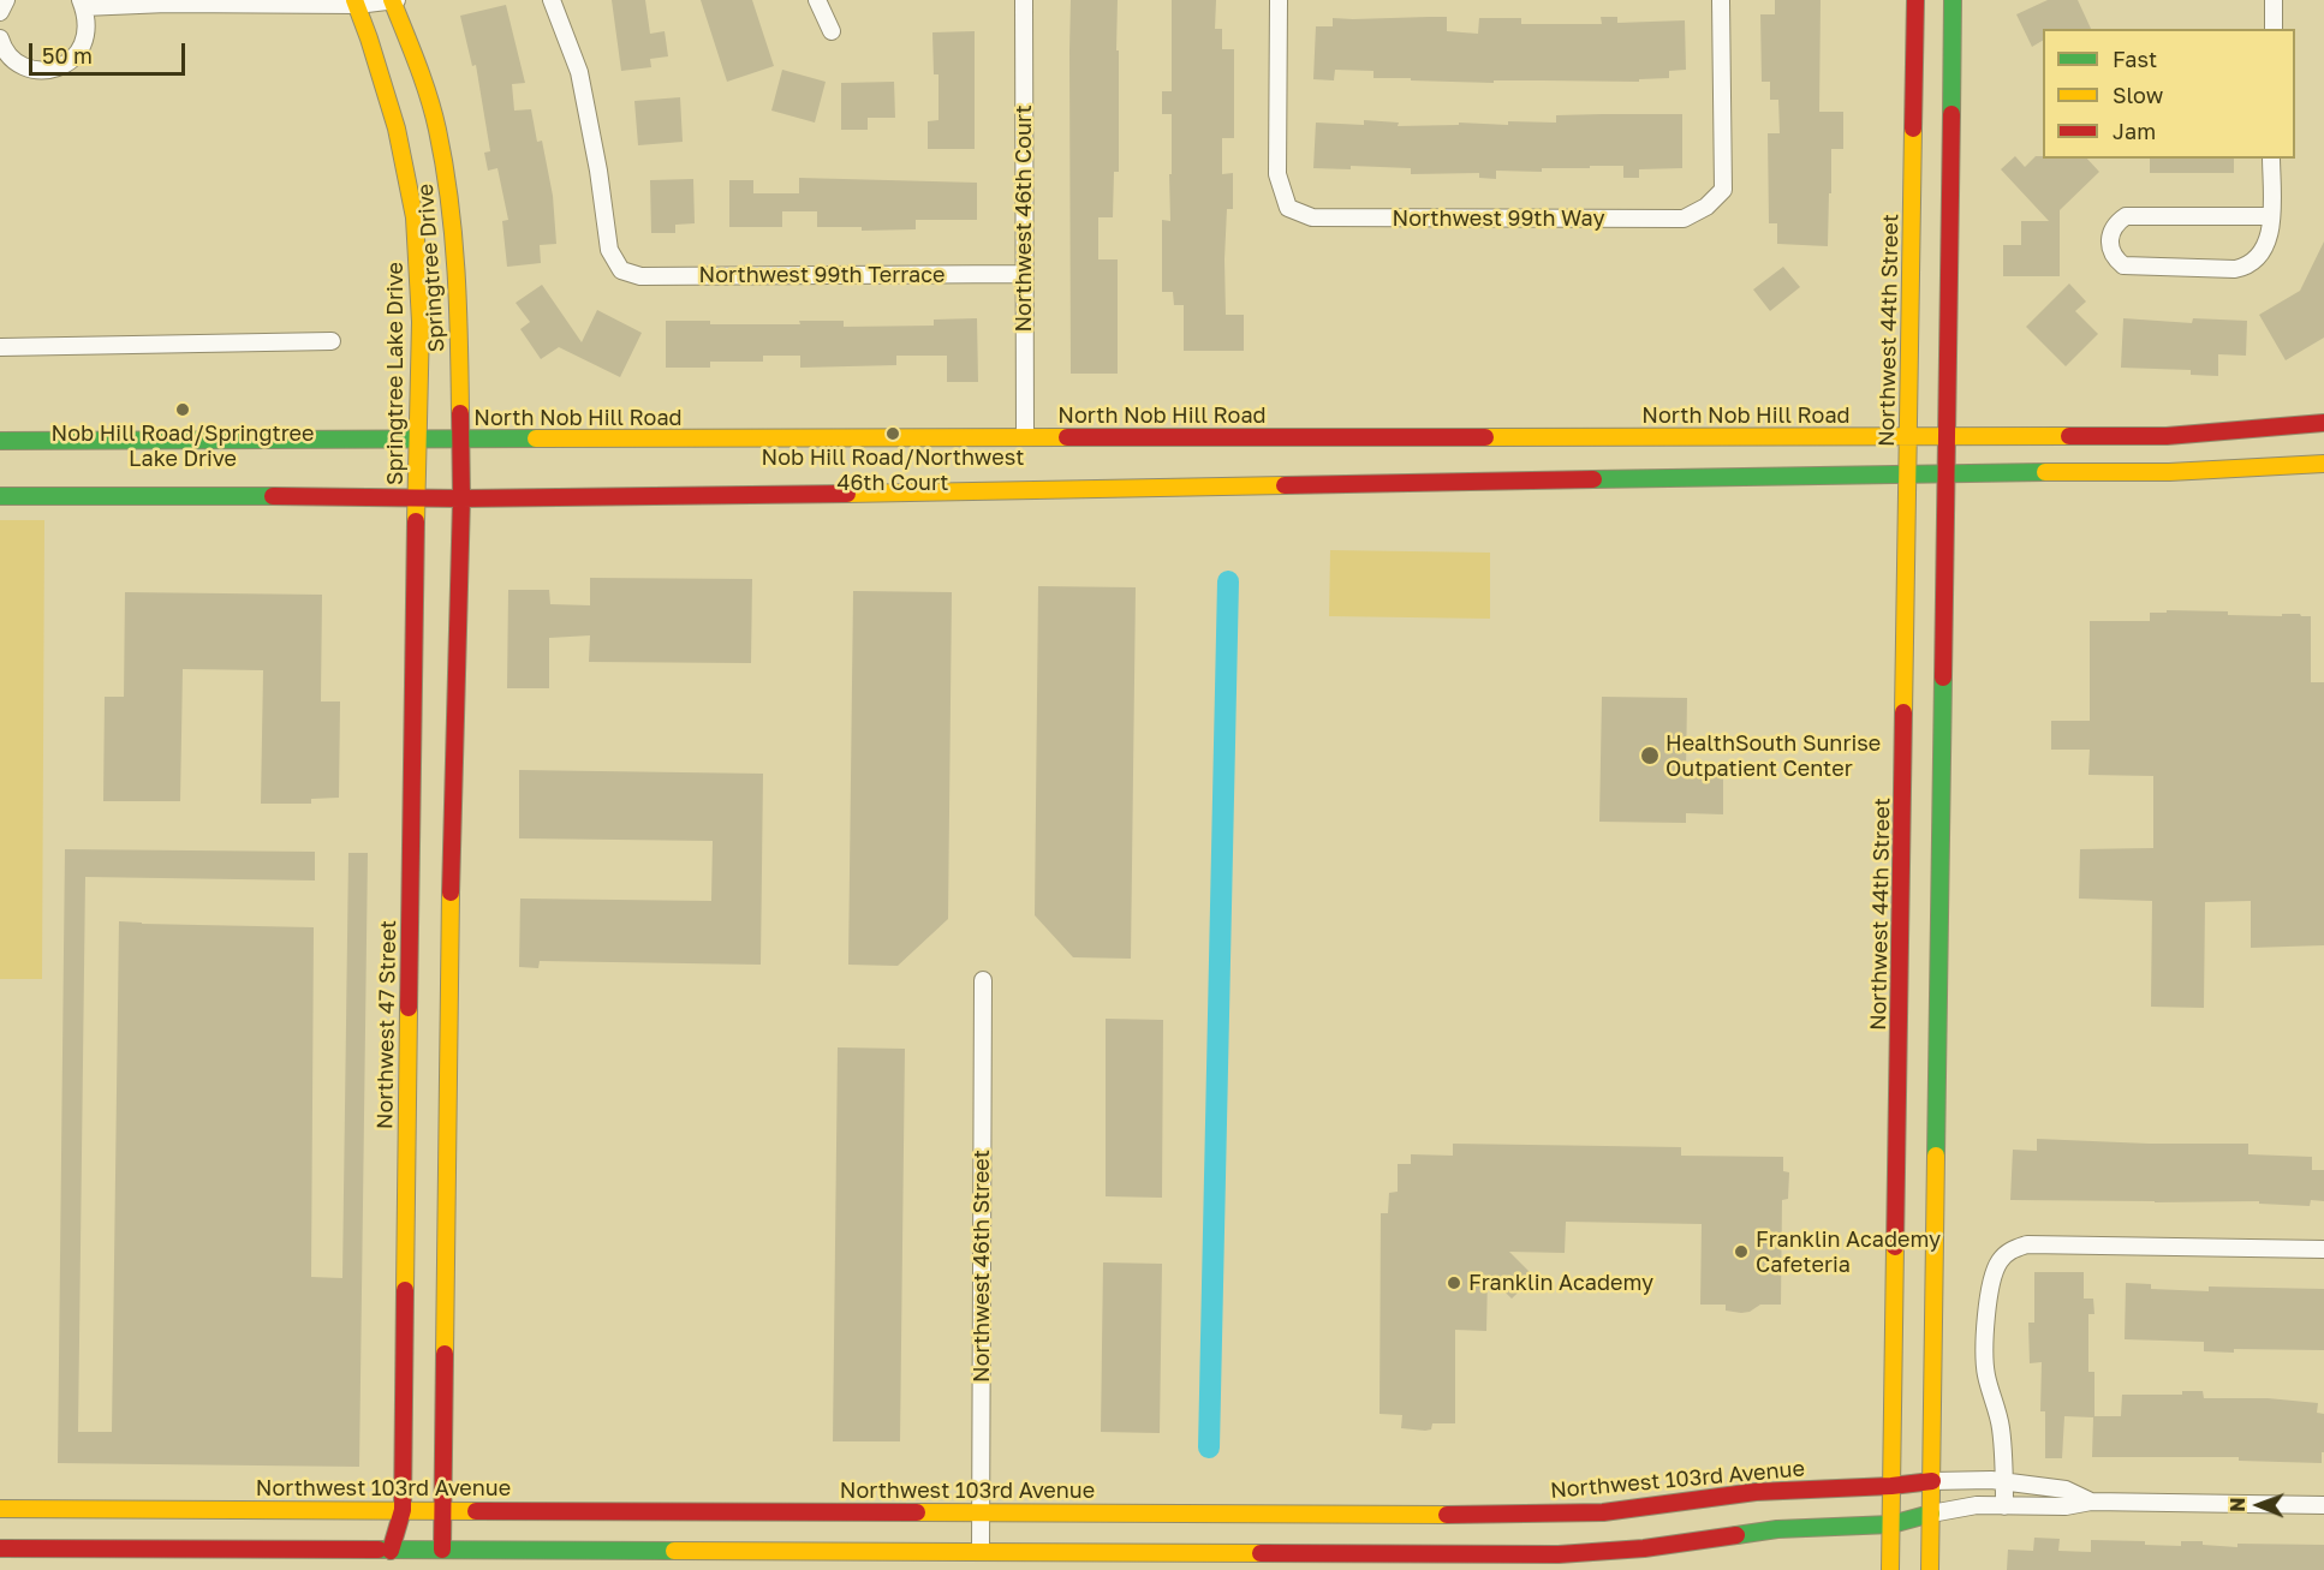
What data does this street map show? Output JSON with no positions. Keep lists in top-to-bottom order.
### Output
{
  "streets": {
    "street": [
      "Northwest 46th Court",
      "Northwest 99th Way",
      "Springtree Drive",
      "Northwest 99th Terrace",
      "Northwest 44th Street",
      "Springtree Lake Drive",
      "North Nob Hill Road",
      "Northwest 47 Street",
      "Northwest 46th Street",
      "Northwest 103rd Avenue"
    ]
  },
  "crossings": [
    ["Northwest 46th Court", "Northwest 99th Terrace"],
    ["Northwest 46th Court", "North Nob Hill Road"],
    ["Springtree Drive", "North Nob Hill Road"],
    ["Springtree Drive", "Northwest 47 Street"],
    ["Northwest 44th Street", "North Nob Hill Road"],
    ["Northwest 44th Street", "Northwest 103rd Avenue"],
    ["Springtree Lake Drive", "North Nob Hill Road"],
    ["Springtree Lake Drive", "Northwest 47 Street"],
    ["Northwest 47 Street", "Northwest 103rd Avenue"],
    ["Northwest 46th Street", "Northwest 103rd Avenue"]
  ],
  "places": [
    "Nob Hill Road/Springtree Lake Drive",
    "Nob Hill Road/Northwest 46th Court",
    "HealthSouth Sunrise Outpatient Center",
    "Franklin Academy Cafeteria",
    "Franklin Academy"
  ],
  "legend": ["Fast", "Slow", "Jam"],
  "scale_bar": "50 m",
  "north": "left"
}
